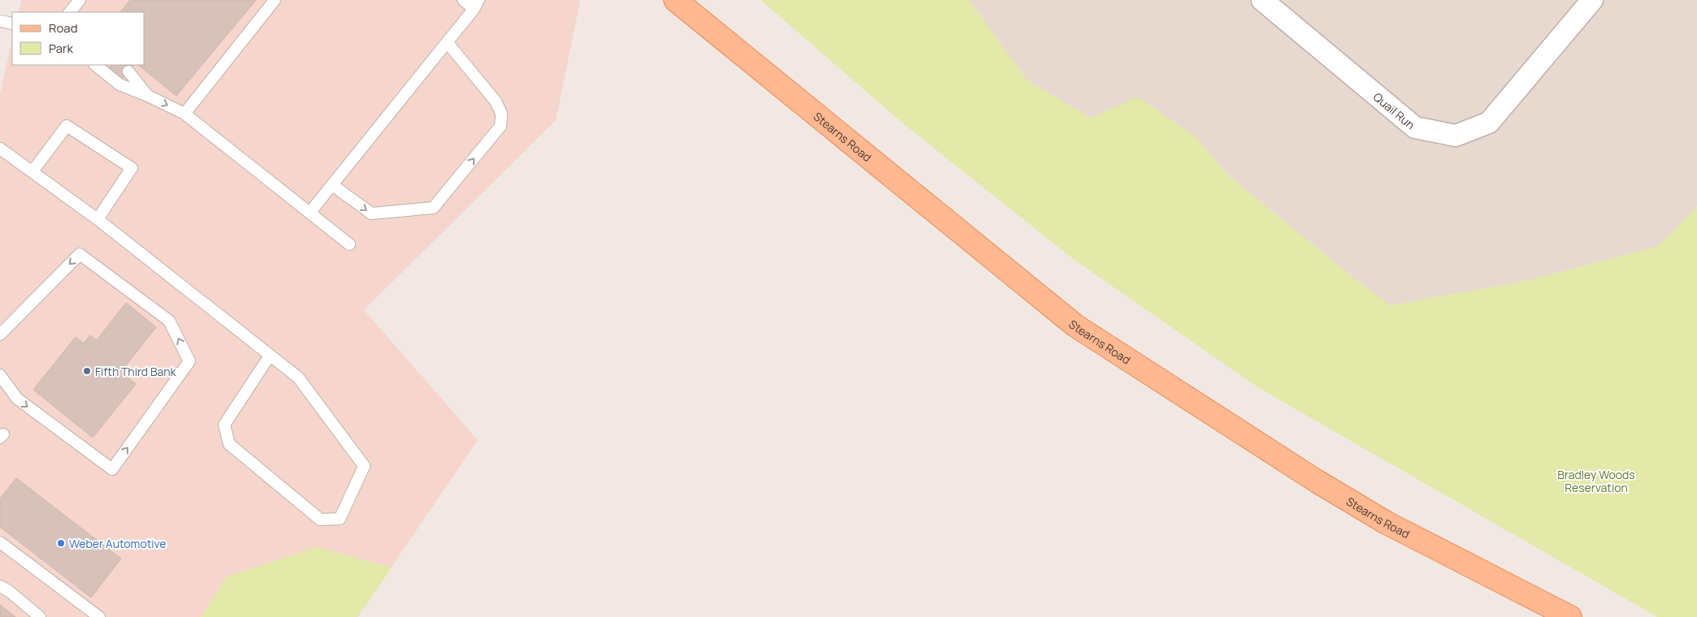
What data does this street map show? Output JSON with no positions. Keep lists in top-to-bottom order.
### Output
{
  "streets": {
    "main road": ["Stearns Road"],
    "street": ["Quail Run"]
  },
  "parks": ["Bradley Woods Reservation"],
  "places": ["Fifth Third Bank", "Weber Automotive"],
  "legend": ["Road", "Park"]
}
